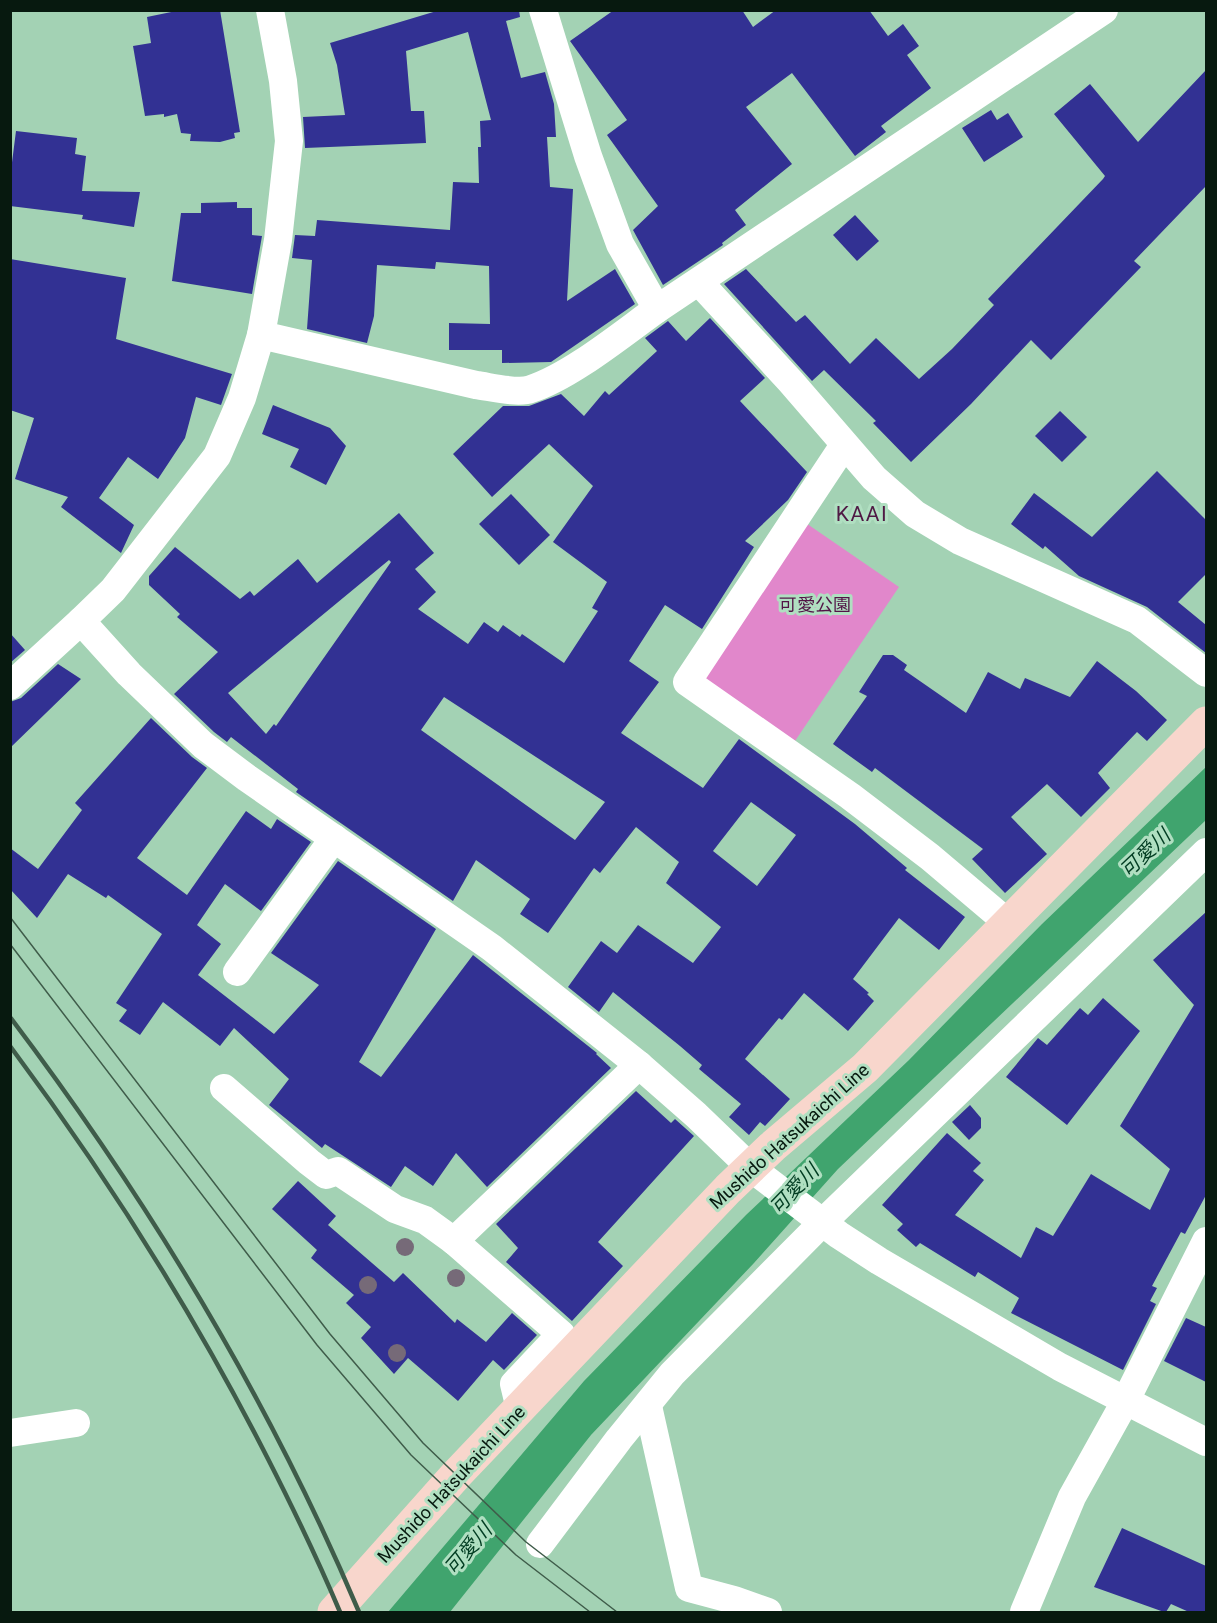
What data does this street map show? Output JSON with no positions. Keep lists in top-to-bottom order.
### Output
{
  "streets": {
    "main road": ["Mushido Hatsukaichi Line"]
  },
  "districts": ["KAAI"],
  "water": ["可愛川"],
  "parks": ["可愛公園"]
}
